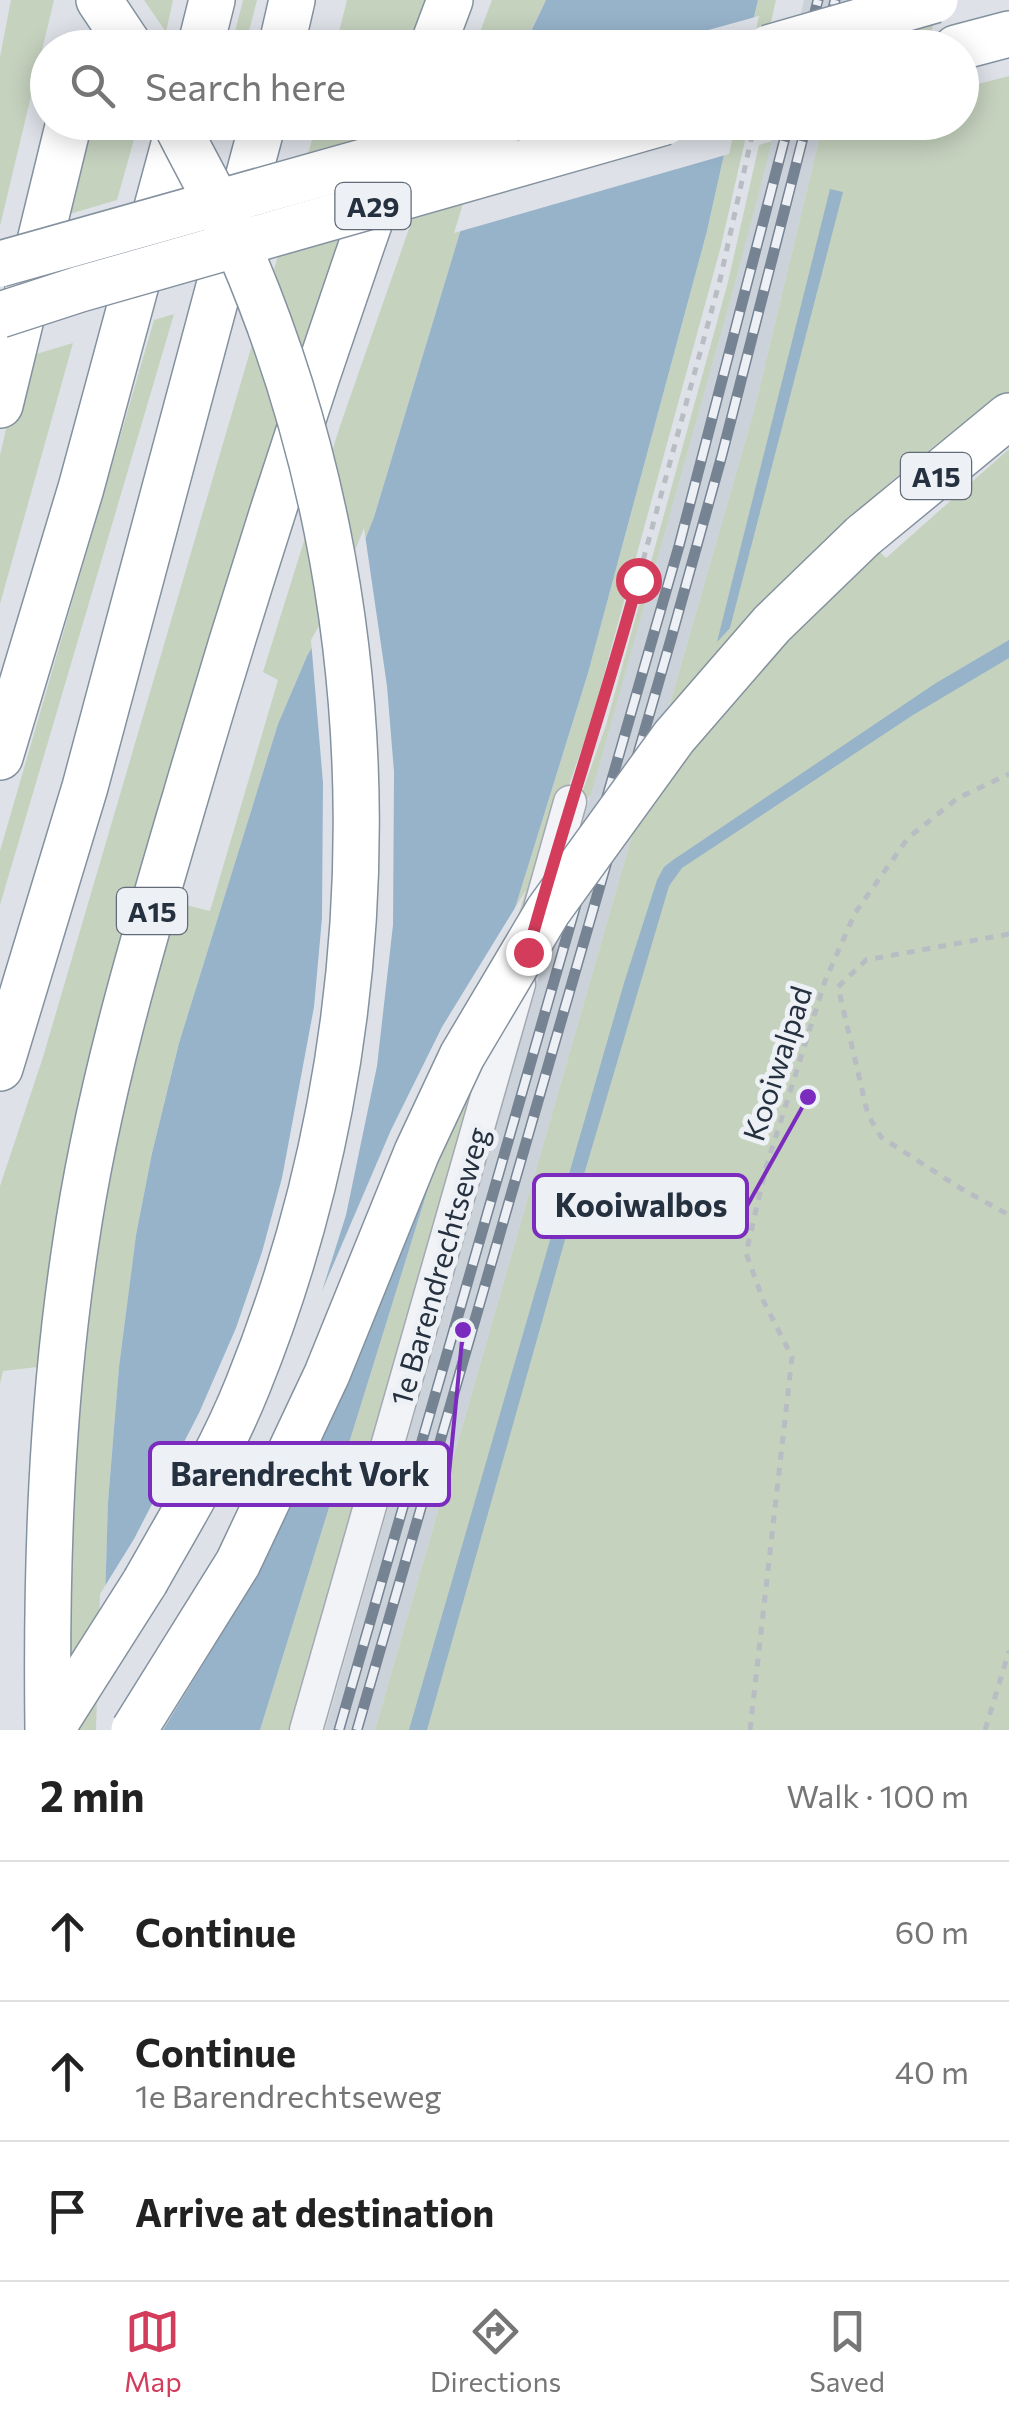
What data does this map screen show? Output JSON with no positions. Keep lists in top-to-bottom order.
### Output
{
  "streets": {
    "highway": ["A29", "A15"],
    "lane": ["1e Barendrechtseweg"],
    "path": ["Kooiwalpad"]
  },
  "places": ["Kooiwalbos", "Barendrecht Vork"],
  "page": {
    "search": "Search here",
    "heading": ["2 min", "Walk · 100 m"],
    "list": [
      ["Continue", "60 m"],
      ["Continue", "1e Barendrechtseweg", "40 m"],
      "Arrive at destination"
    ],
    "nav": ["Map", "Directions", "Saved"]
  }
}
